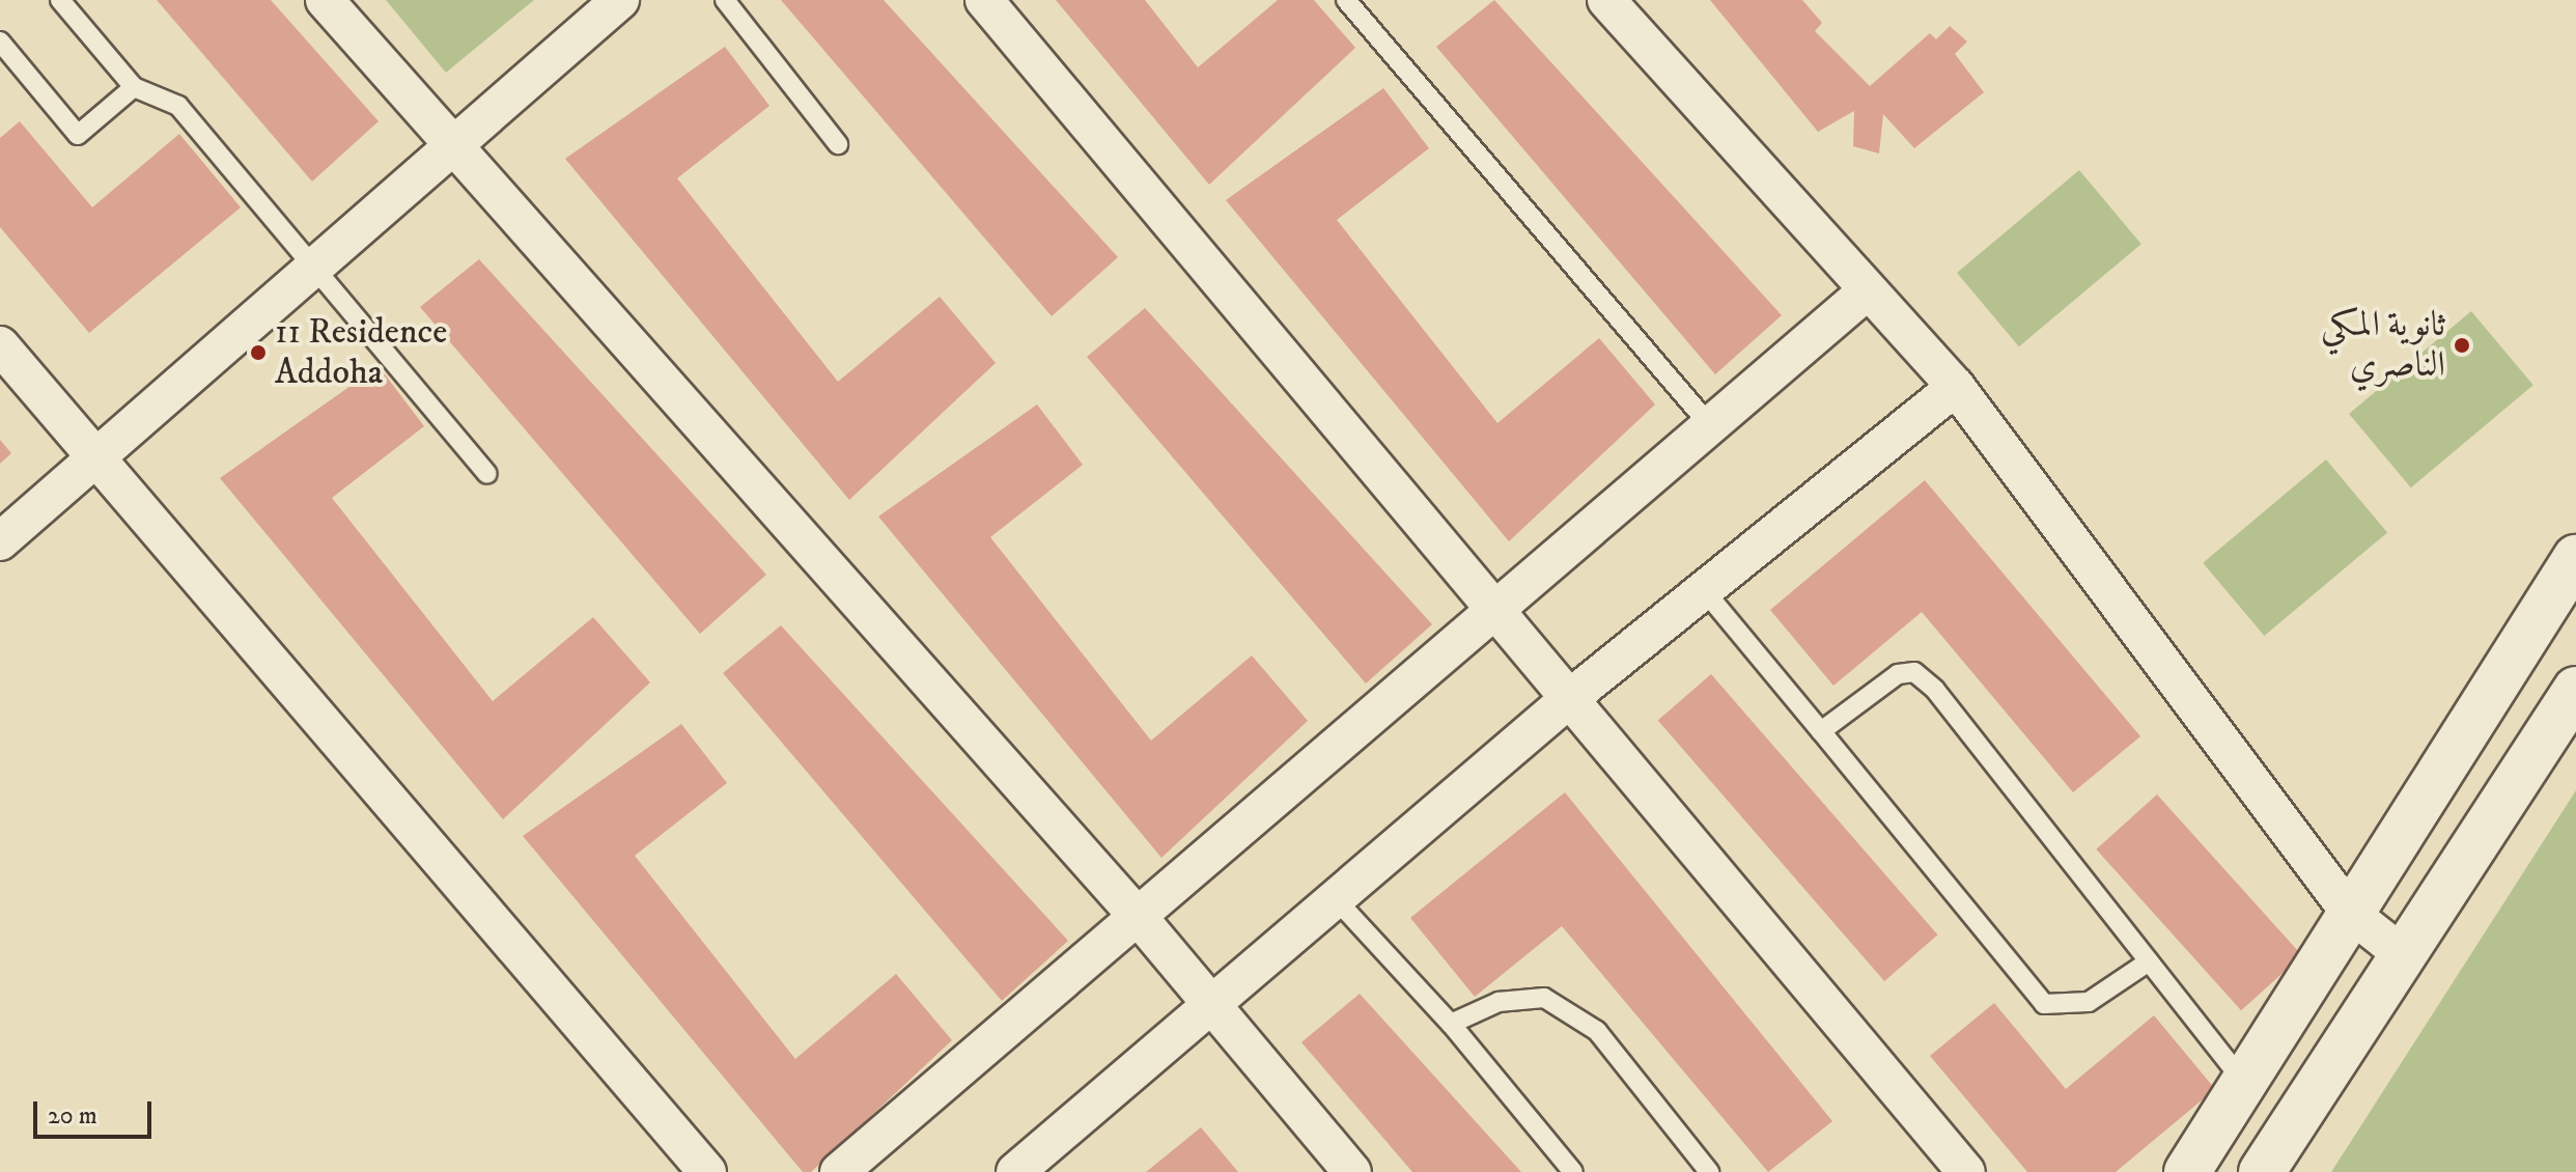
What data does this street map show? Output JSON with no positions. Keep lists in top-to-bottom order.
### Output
{
  "places": ["ثانوية المكي الناصري", "11 Residence Addoha"],
  "scale_bar": "20 m"
}
